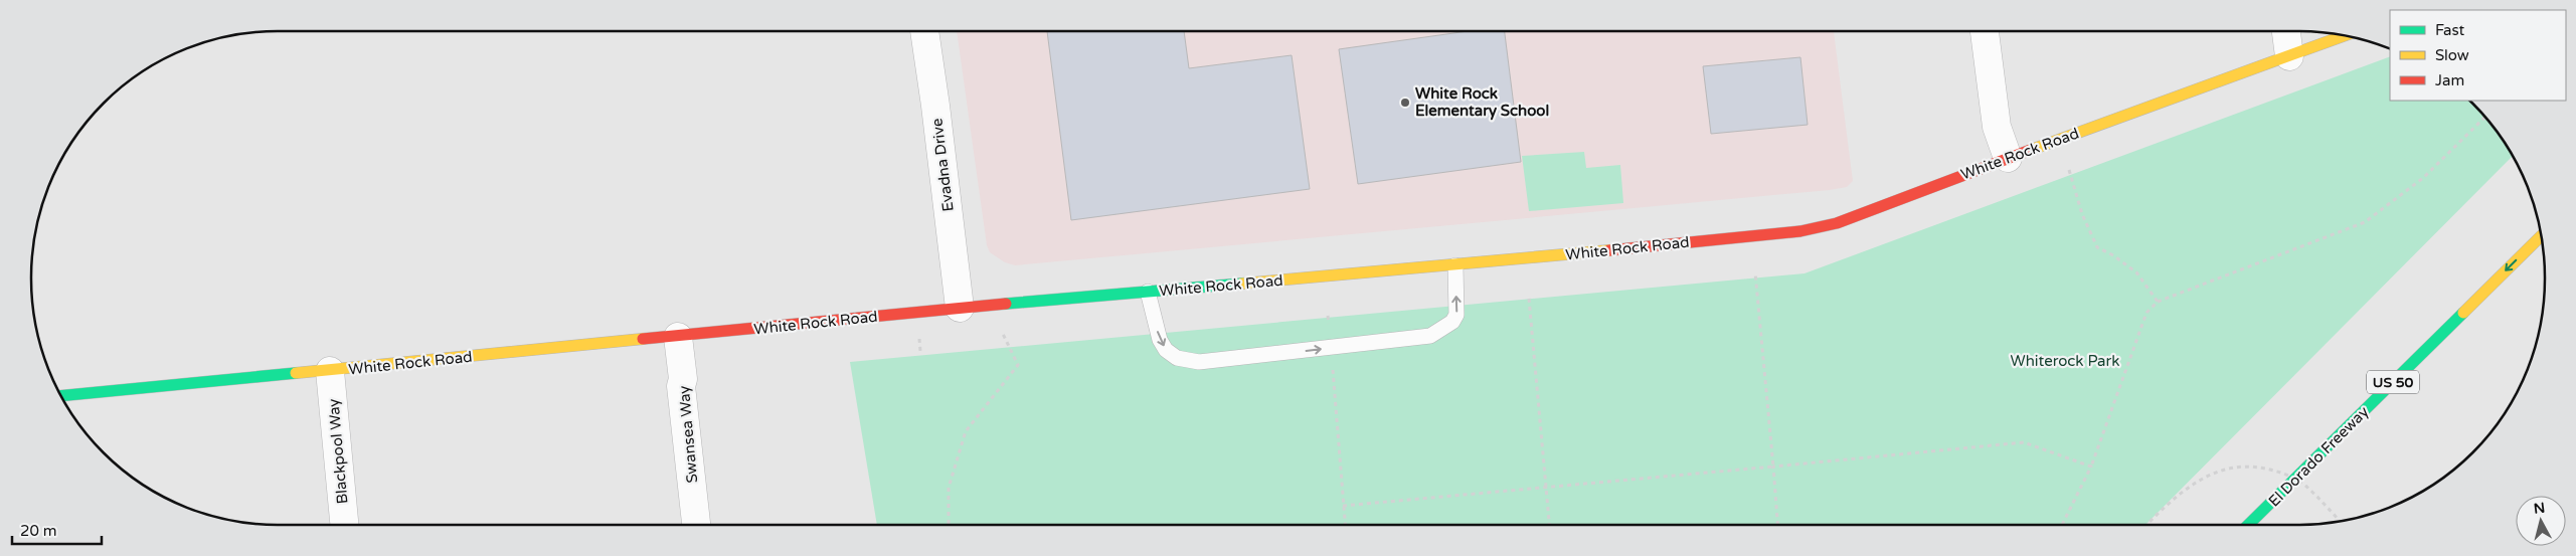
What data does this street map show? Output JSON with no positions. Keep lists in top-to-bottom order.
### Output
{
  "streets": {
    "main road": ["White Rock Road", "US 50", "El Dorado Freeway"],
    "street": ["Evadna Drive", "Swansea Way", "Blackpool Way"]
  },
  "crossings": [
    ["White Rock Road", "Evadna Drive"],
    ["White Rock Road", "Swansea Way"],
    ["White Rock Road", "Blackpool Way"]
  ],
  "one_way": ["El Dorado Freeway"],
  "parks": ["Whiterock Park"],
  "places": ["White Rock Elementary School"],
  "legend": ["Fast", "Slow", "Jam"],
  "scale_bar": "20 m",
  "north": "top"
}
